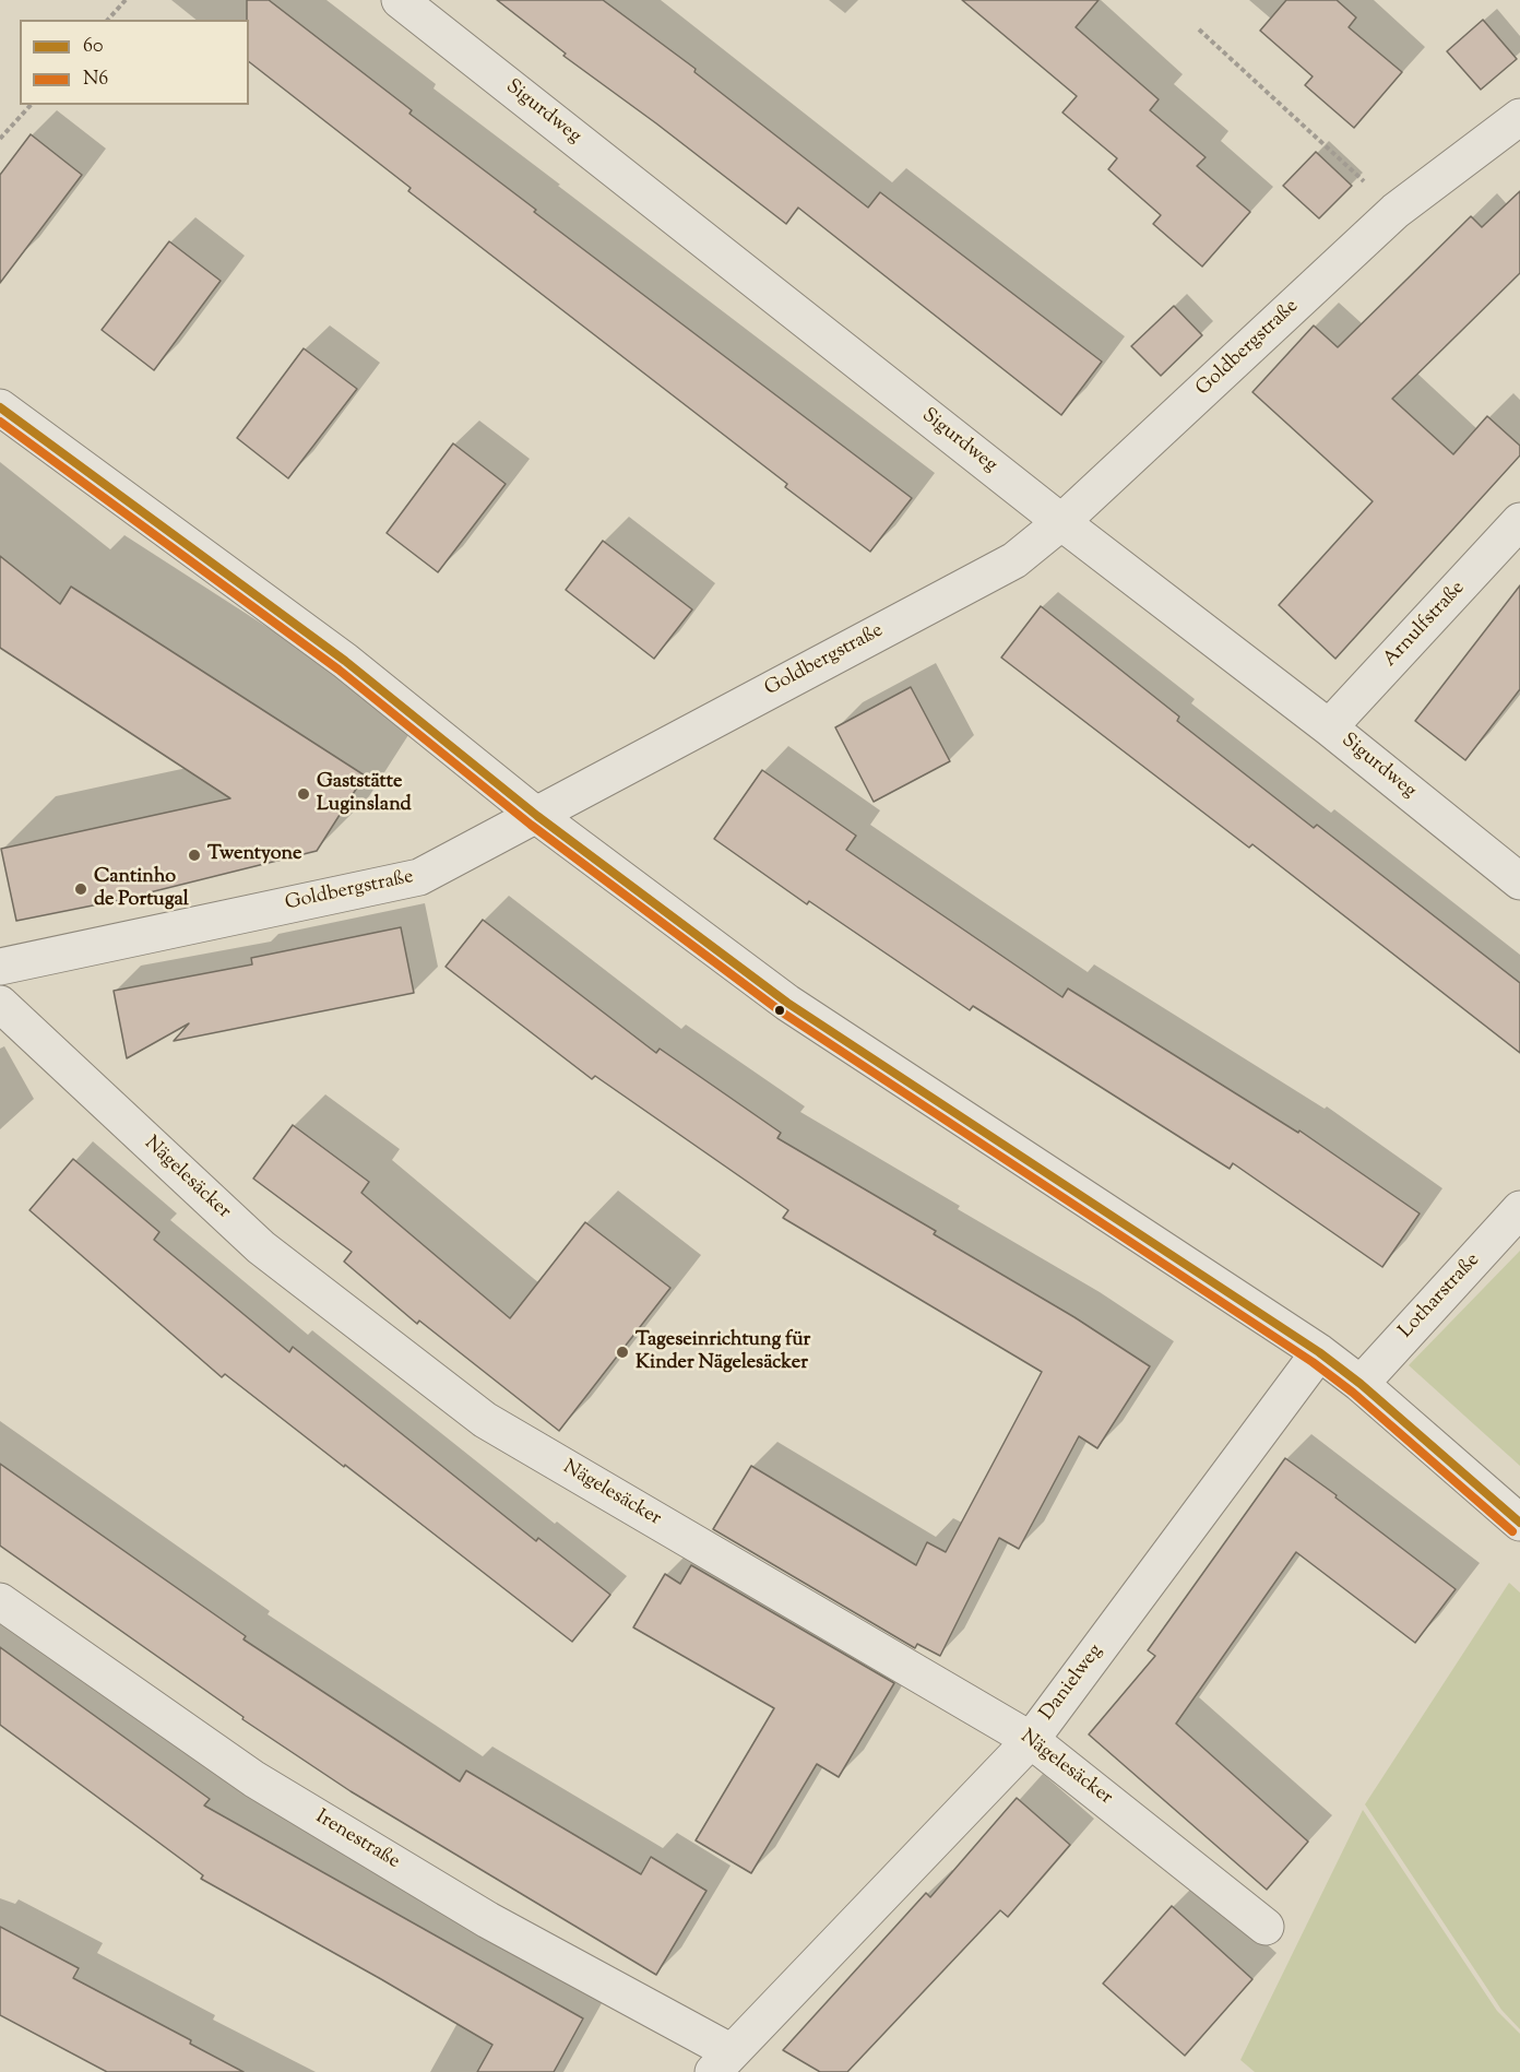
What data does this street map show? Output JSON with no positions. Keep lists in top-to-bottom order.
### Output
{
  "streets": {
    "street": [
      "Sigurdweg",
      "Goldbergstraße",
      "Arnulfstraße",
      "Nägelesäcker",
      "Lotharstraße",
      "Danielweg",
      "Irenestraße"
    ]
  },
  "crossings": [
    ["Sigurdweg", "Goldbergstraße"],
    ["Sigurdweg", "Arnulfstraße"],
    ["Nägelesäcker", "Danielweg"],
    ["Danielweg", "Irenestraße"]
  ],
  "places": [
    "Gaststätte Luginsland",
    "Twentyone",
    "Cantinho de Portugal",
    "Tageseinrichtung für Kinder Nägelesäcker"
  ],
  "lines": ["transit line 60", "transit line N6"],
  "legend": ["60", "N6"]
}
